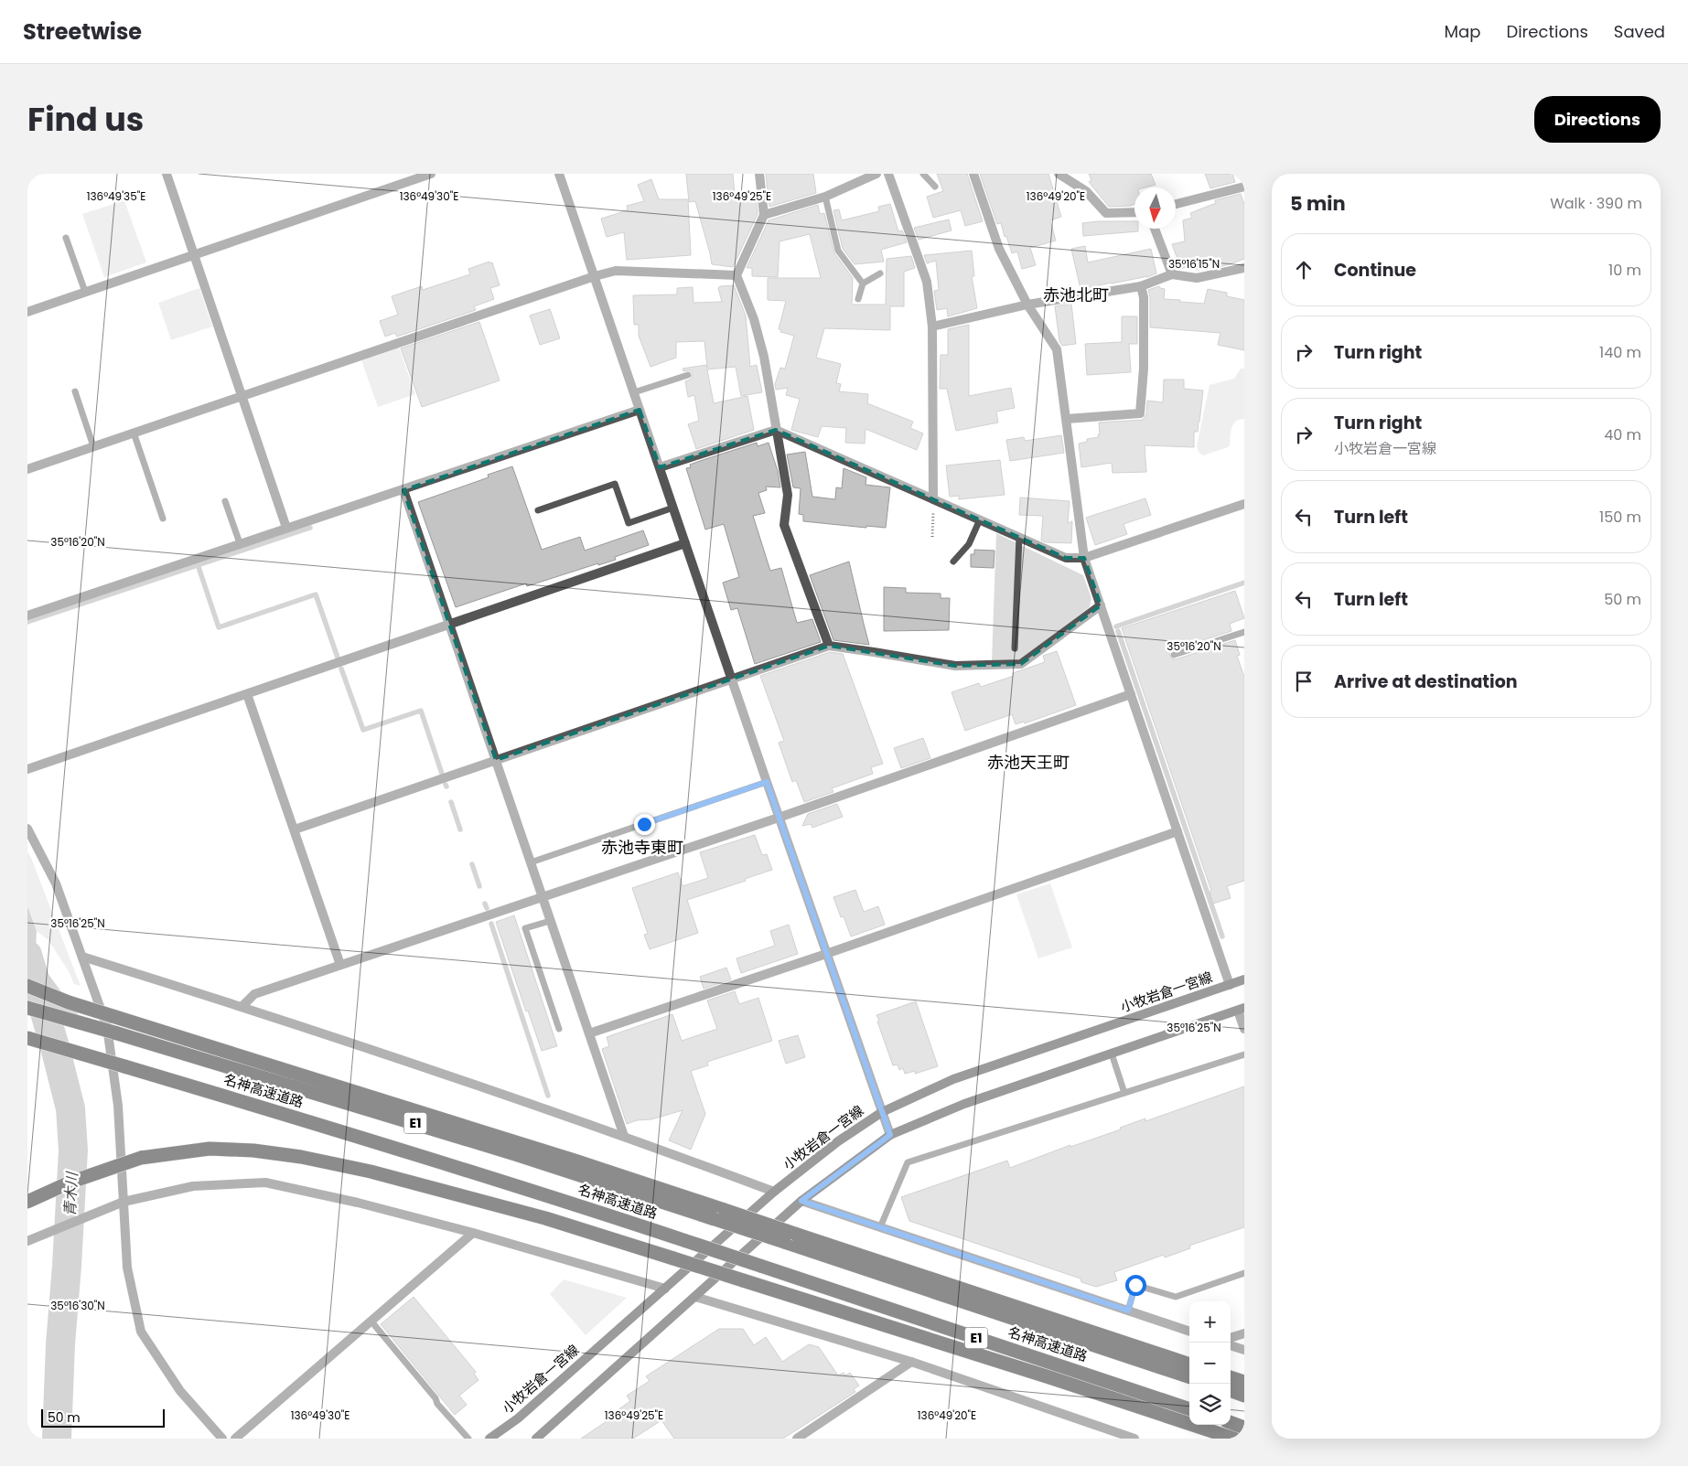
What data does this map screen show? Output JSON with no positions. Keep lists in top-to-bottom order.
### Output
{
  "streets": {
    "highway": ["名神高速道路", "E1"],
    "main road": ["小牧岩倉一宮線"]
  },
  "districts": ["赤池北町", "赤池天王町", "赤池寺東町"],
  "water": ["青木川"],
  "scale_bar": "50 m",
  "north": "bottom",
  "page": {
    "header": "Streetwise",
    "nav": ["Map", "Directions", "Saved"],
    "title": "Find us",
    "buttons": "Directions",
    "heading": ["5 min", "Walk · 390 m"],
    "list": [
      ["Continue", "10 m"],
      ["Turn right", "140 m"],
      ["Turn right", "小牧岩倉一宮線", "40 m"],
      ["Turn left", "150 m"],
      ["Turn left", "50 m"],
      "Arrive at destination"
    ],
    "map_buttons": ["+", "−"],
    "scale": "50 m"
  },
  "coordinates": [
    "136°49'35\"E",
    "136°49'30\"E",
    "136°49'25\"E",
    "136°49'20\"E",
    "35°16'15\"N",
    "35°16'20\"N",
    "35°16'25\"N",
    "35°16'30\"N"
  ]
}
